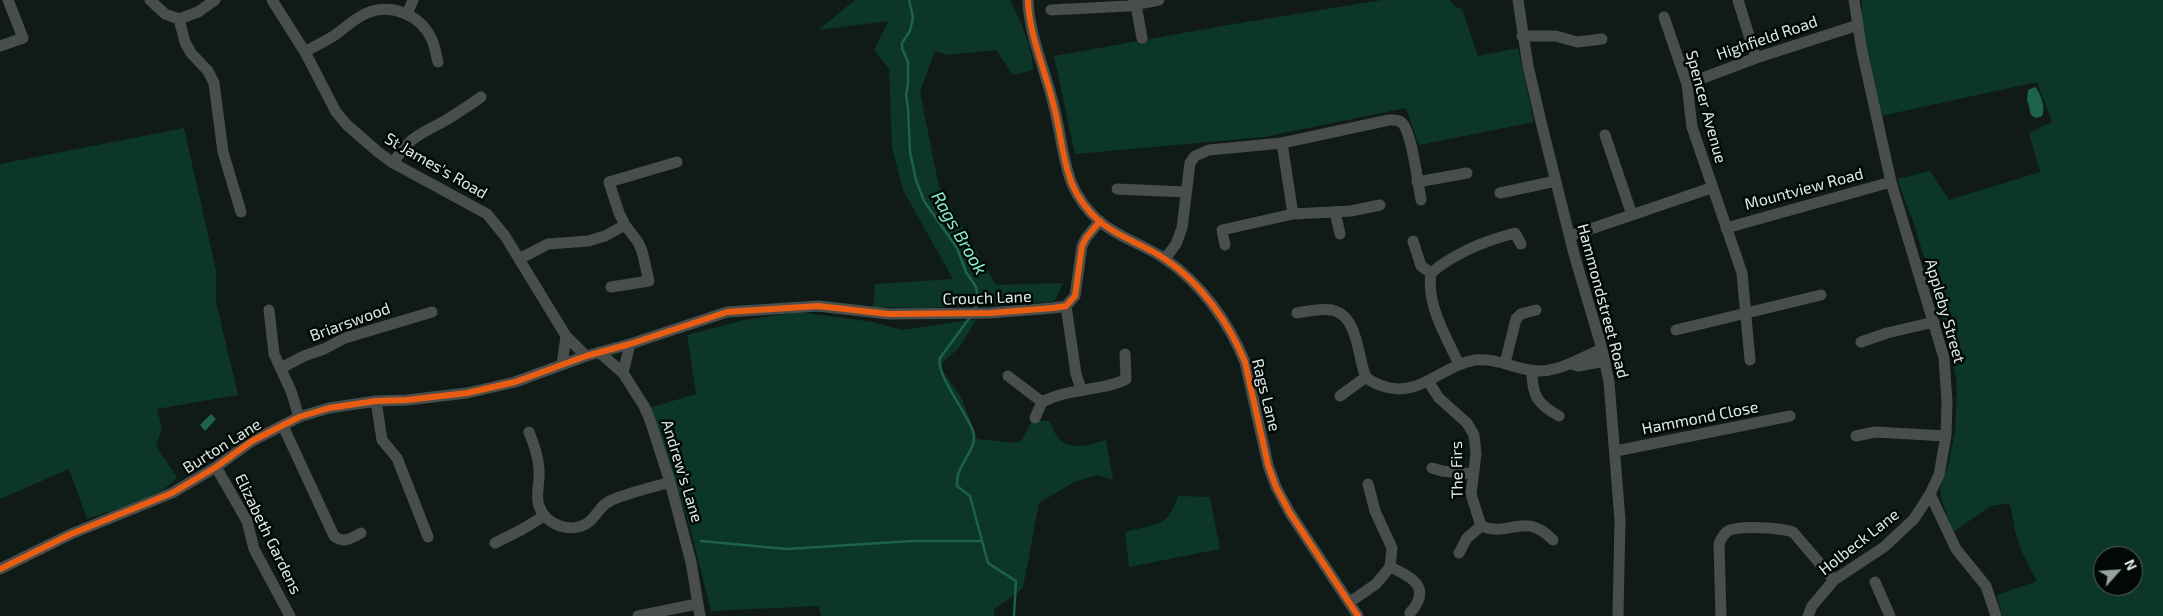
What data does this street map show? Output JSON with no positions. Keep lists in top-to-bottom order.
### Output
{
  "streets": {
    "street": [
      "Highfield Road",
      "Spencer Avenue",
      "St James's Road",
      "Mountview Road",
      "Crouch Lane",
      "Hammondstreet Road",
      "Appleby Street",
      "Briarswood",
      "Rags Lane",
      "Hammond Close",
      "Burton Lane",
      "The Firs",
      "Andrew's Lane",
      "Elizabeth Gardens",
      "Holbeck Lane"
    ]
  },
  "crossings": [
    ["Highfield Road", "Spencer Avenue"],
    ["Highfield Road", "Appleby Street"],
    ["Spencer Avenue", "Mountview Road"],
    ["St James's Road", "Crouch Lane"],
    ["St James's Road", "Burton Lane"],
    ["Mountview Road", "Appleby Street"],
    ["Crouch Lane", "Burton Lane"],
    ["Crouch Lane", "Andrew's Lane"],
    ["Hammondstreet Road", "Hammond Close"],
    ["Appleby Street", "Holbeck Lane"],
    ["Burton Lane", "Elizabeth Gardens"]
  ],
  "water": ["Rags Brook"],
  "north": "top right"
}
